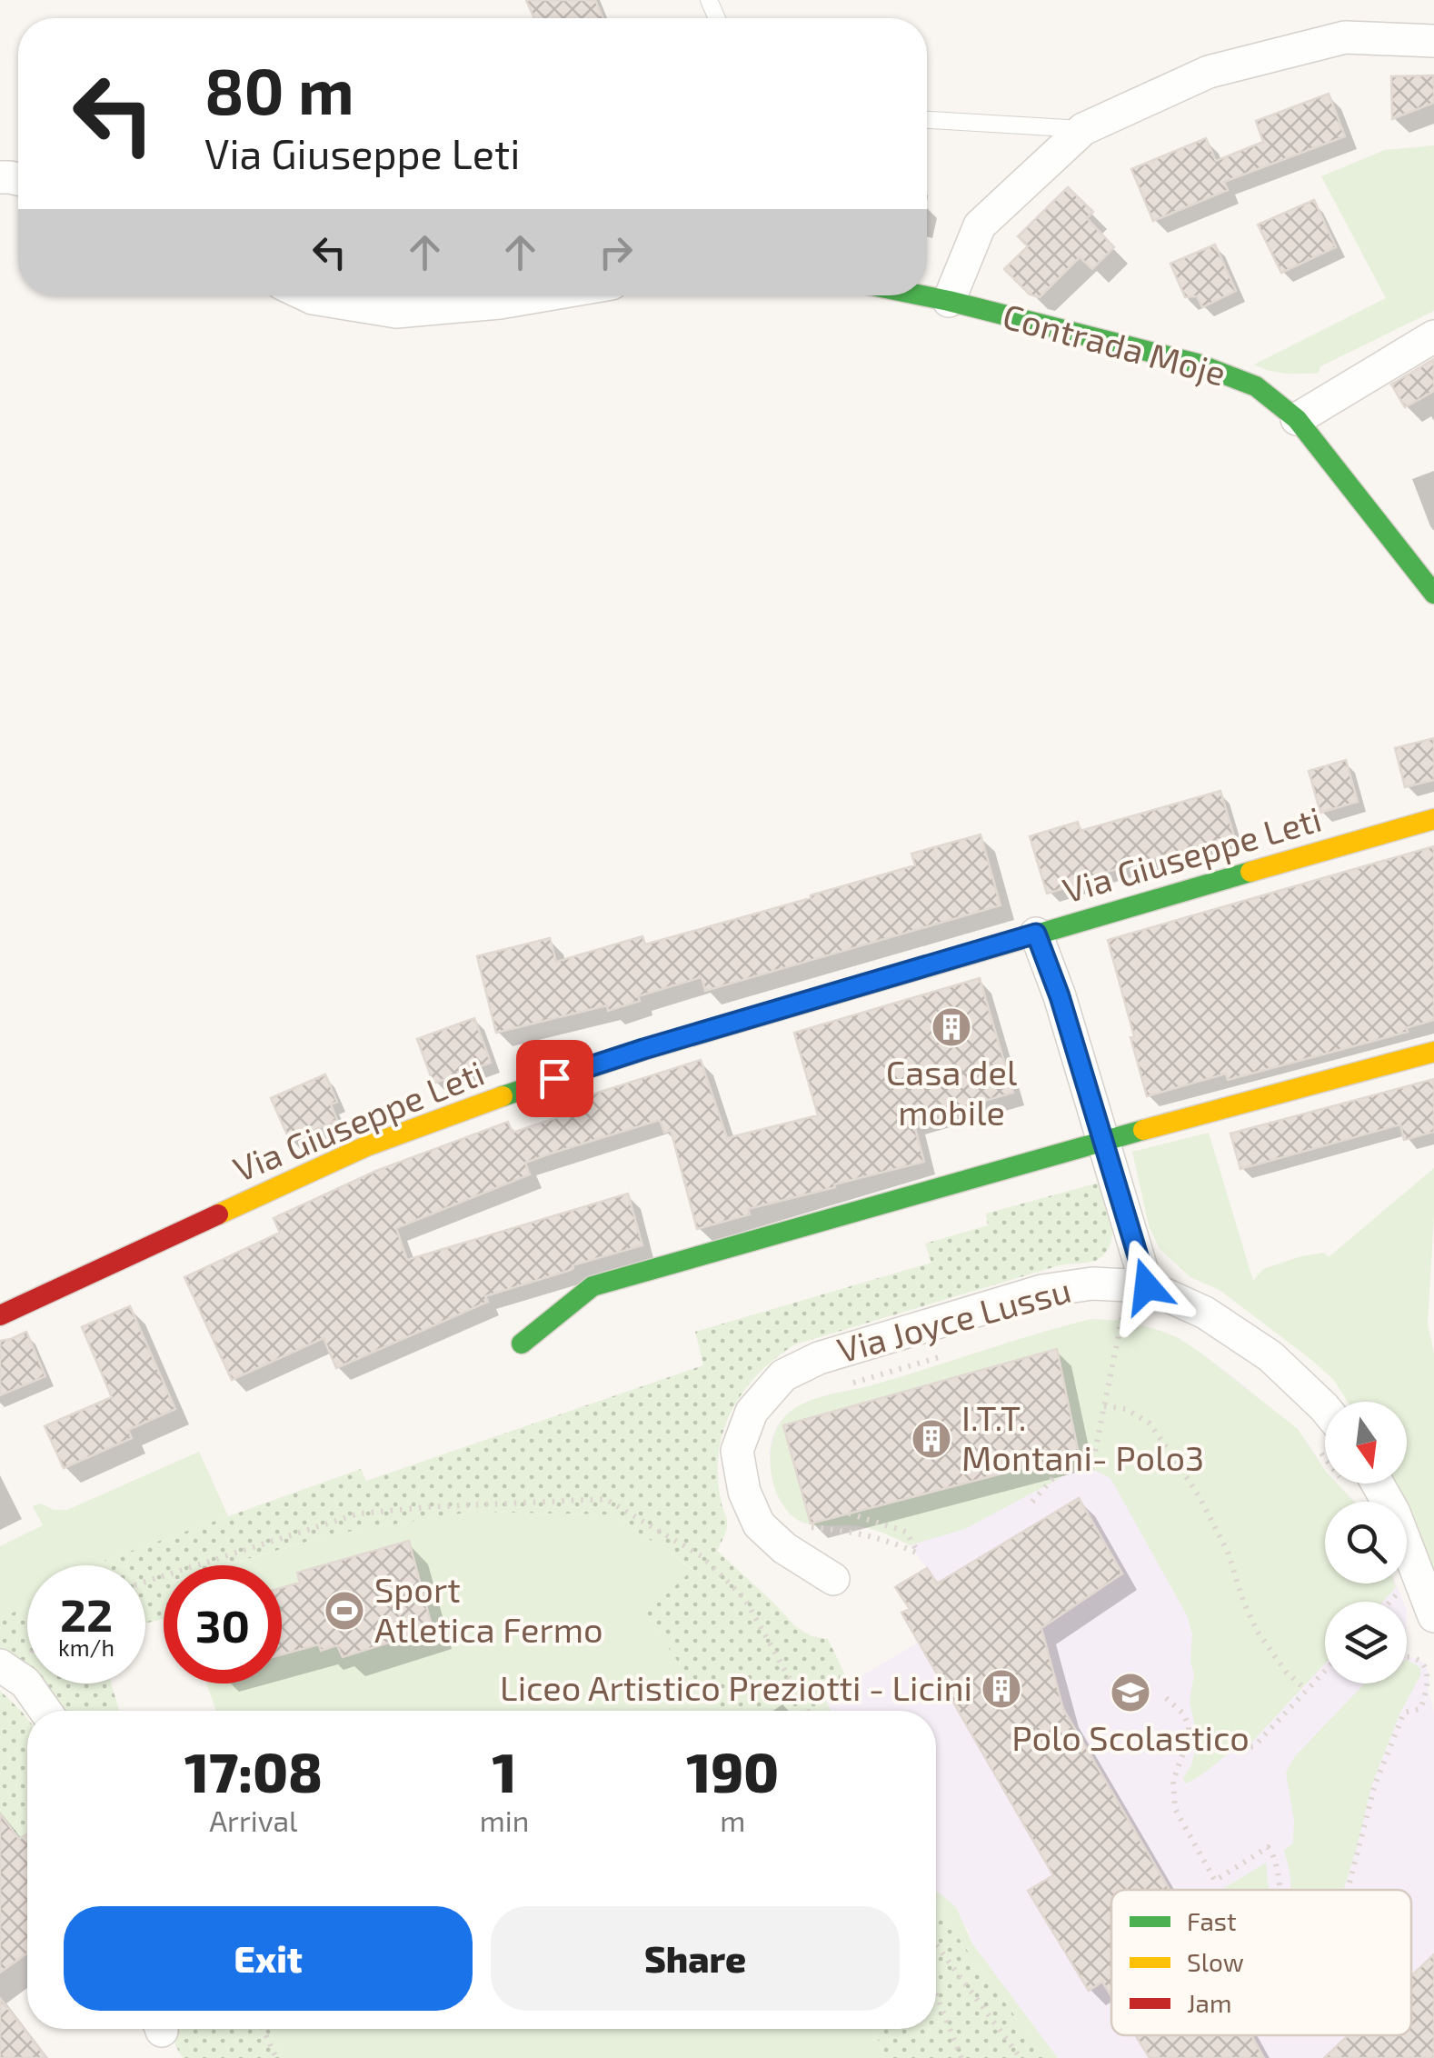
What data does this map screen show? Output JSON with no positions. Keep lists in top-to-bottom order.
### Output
{
  "streets": {
    "street": ["Contrada Moje", "Via Giuseppe Leti", "Via Joyce Lussu"]
  },
  "places": {
    "building": ["Casa del mobile", "I.T.T. Montani- Polo3", "Liceo Artistico Preziotti - Licini"],
    "sports": ["Sport Atletica Fermo"],
    "school or university": ["Polo Scolastico"]
  },
  "legend": ["Fast", "Slow", "Jam"],
  "north": "bottom",
  "page": {
    "turn": ["80 m", "Via Giuseppe Leti"],
    "speed": "22 km/h",
    "limit": "30",
    "eta": [
      "17:08",
      "Arrival",
      "1",
      "min",
      "190",
      "m"
    ],
    "buttons": ["Exit", "Share"]
  }
}
